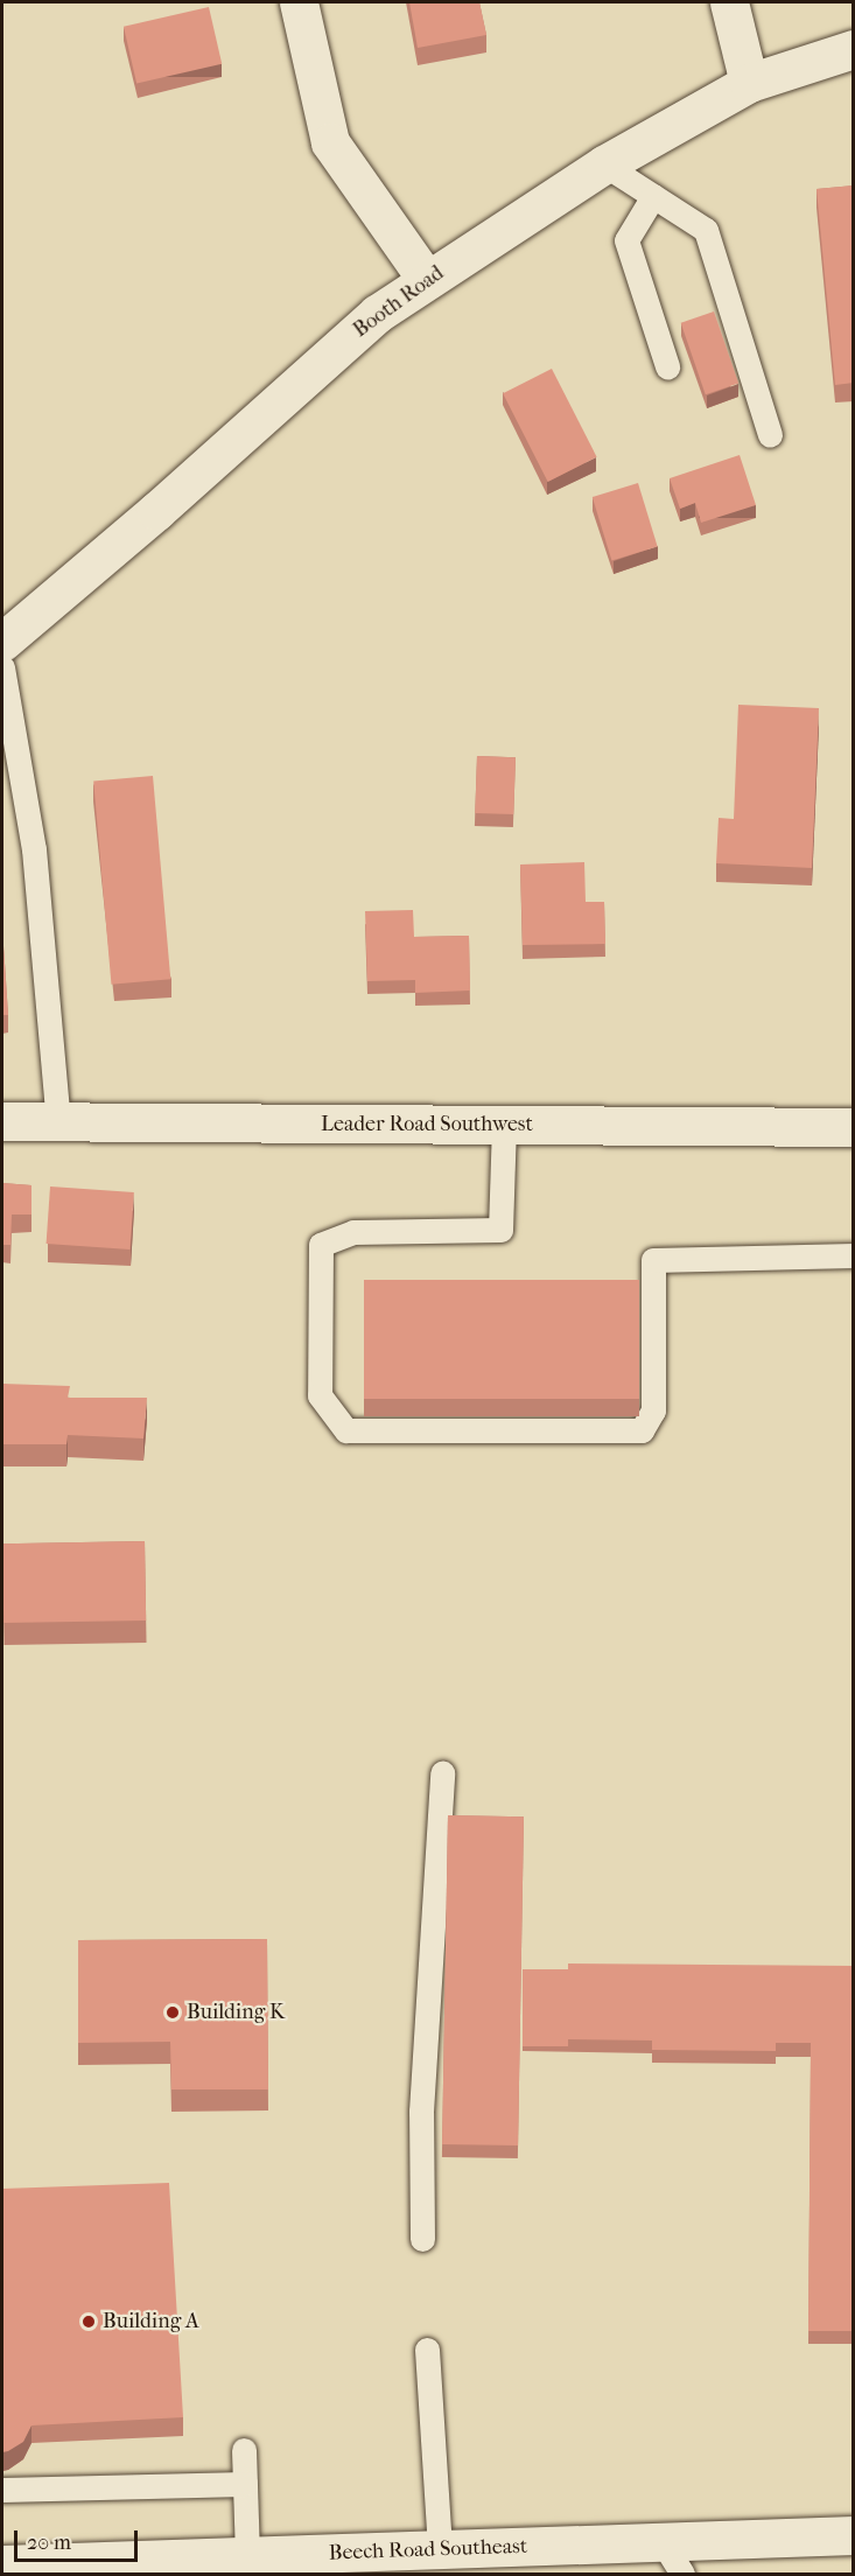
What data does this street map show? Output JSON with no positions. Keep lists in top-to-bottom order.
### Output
{
  "streets": {
    "street": ["Booth Road", "Leader Road Southwest", "Beech Road Southeast"]
  },
  "places": ["Building K", "Building A"],
  "scale_bar": "20 m"
}
